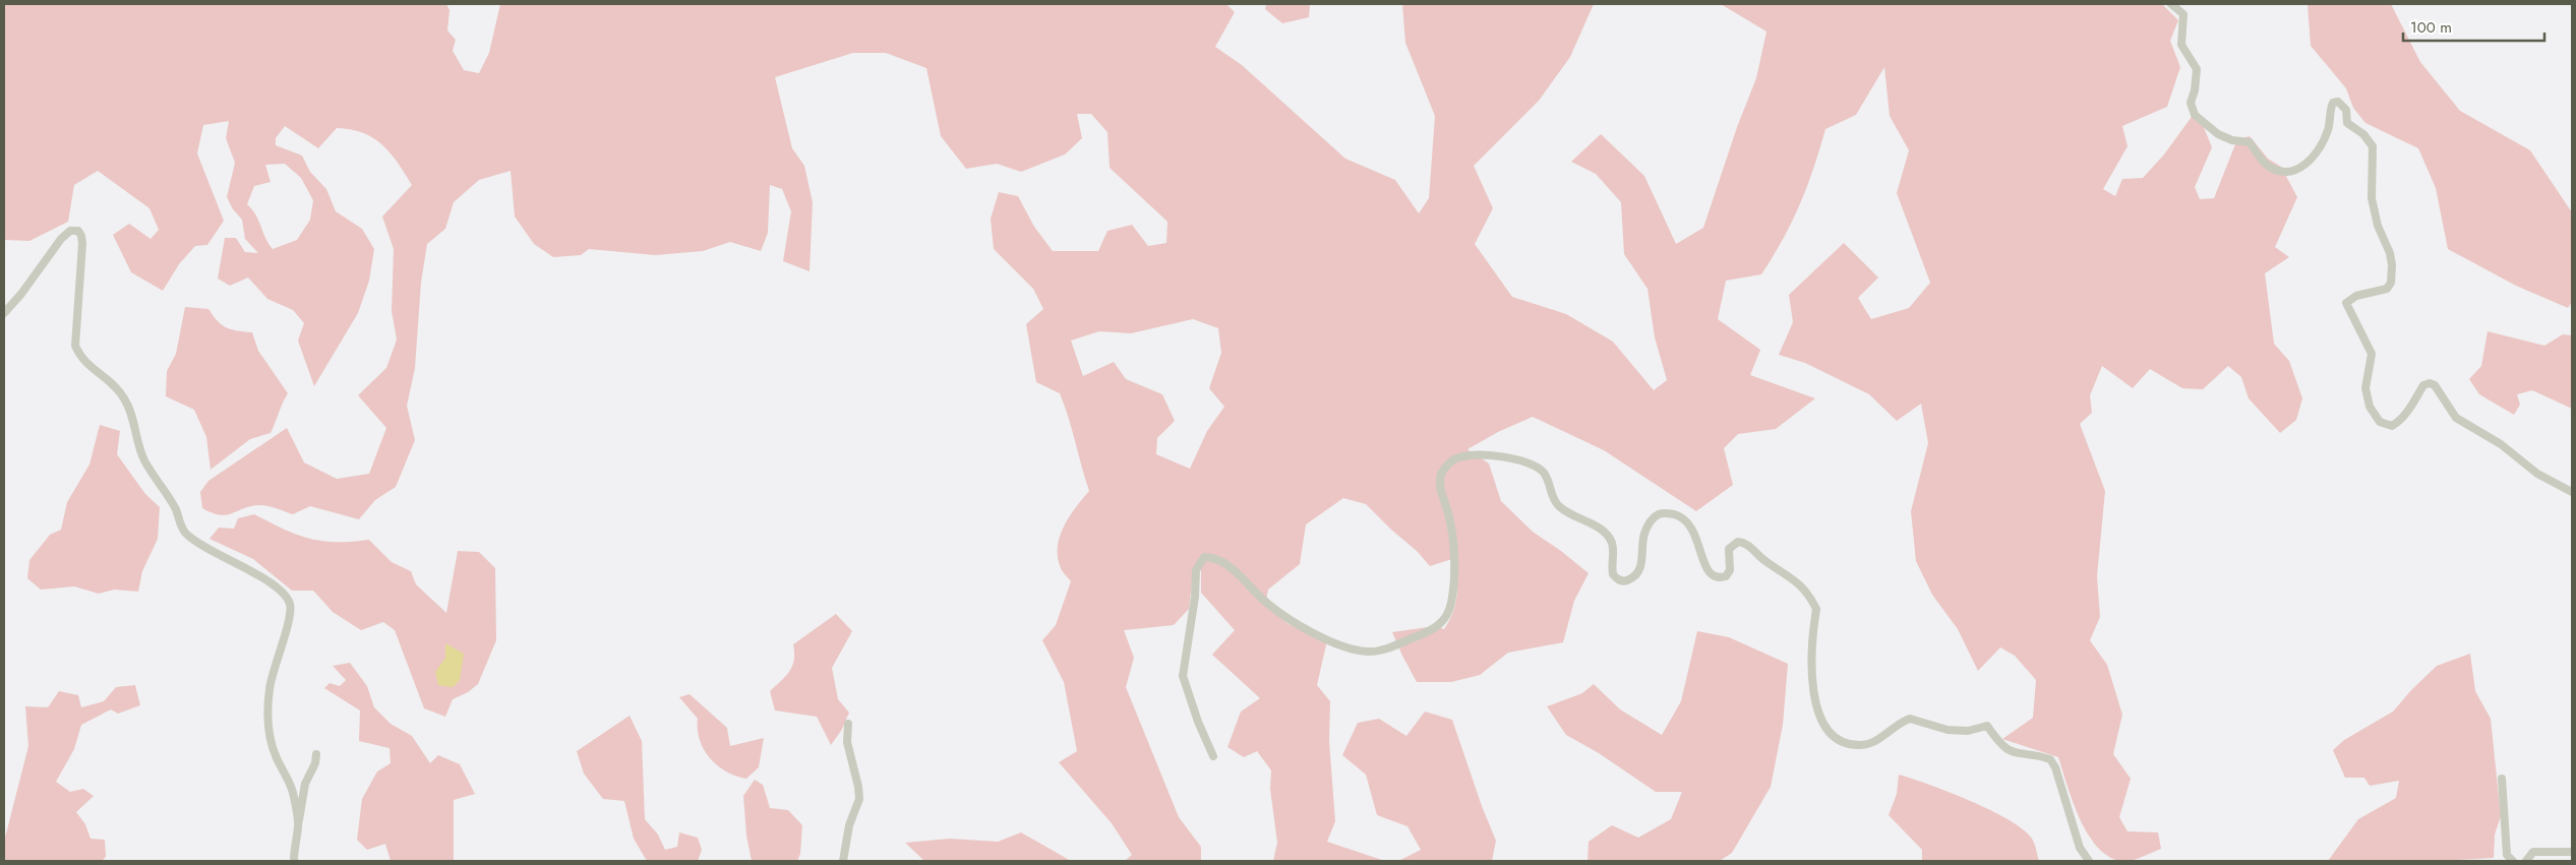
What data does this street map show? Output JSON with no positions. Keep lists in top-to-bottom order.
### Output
{
  "scale_bar": "100 m"
}
